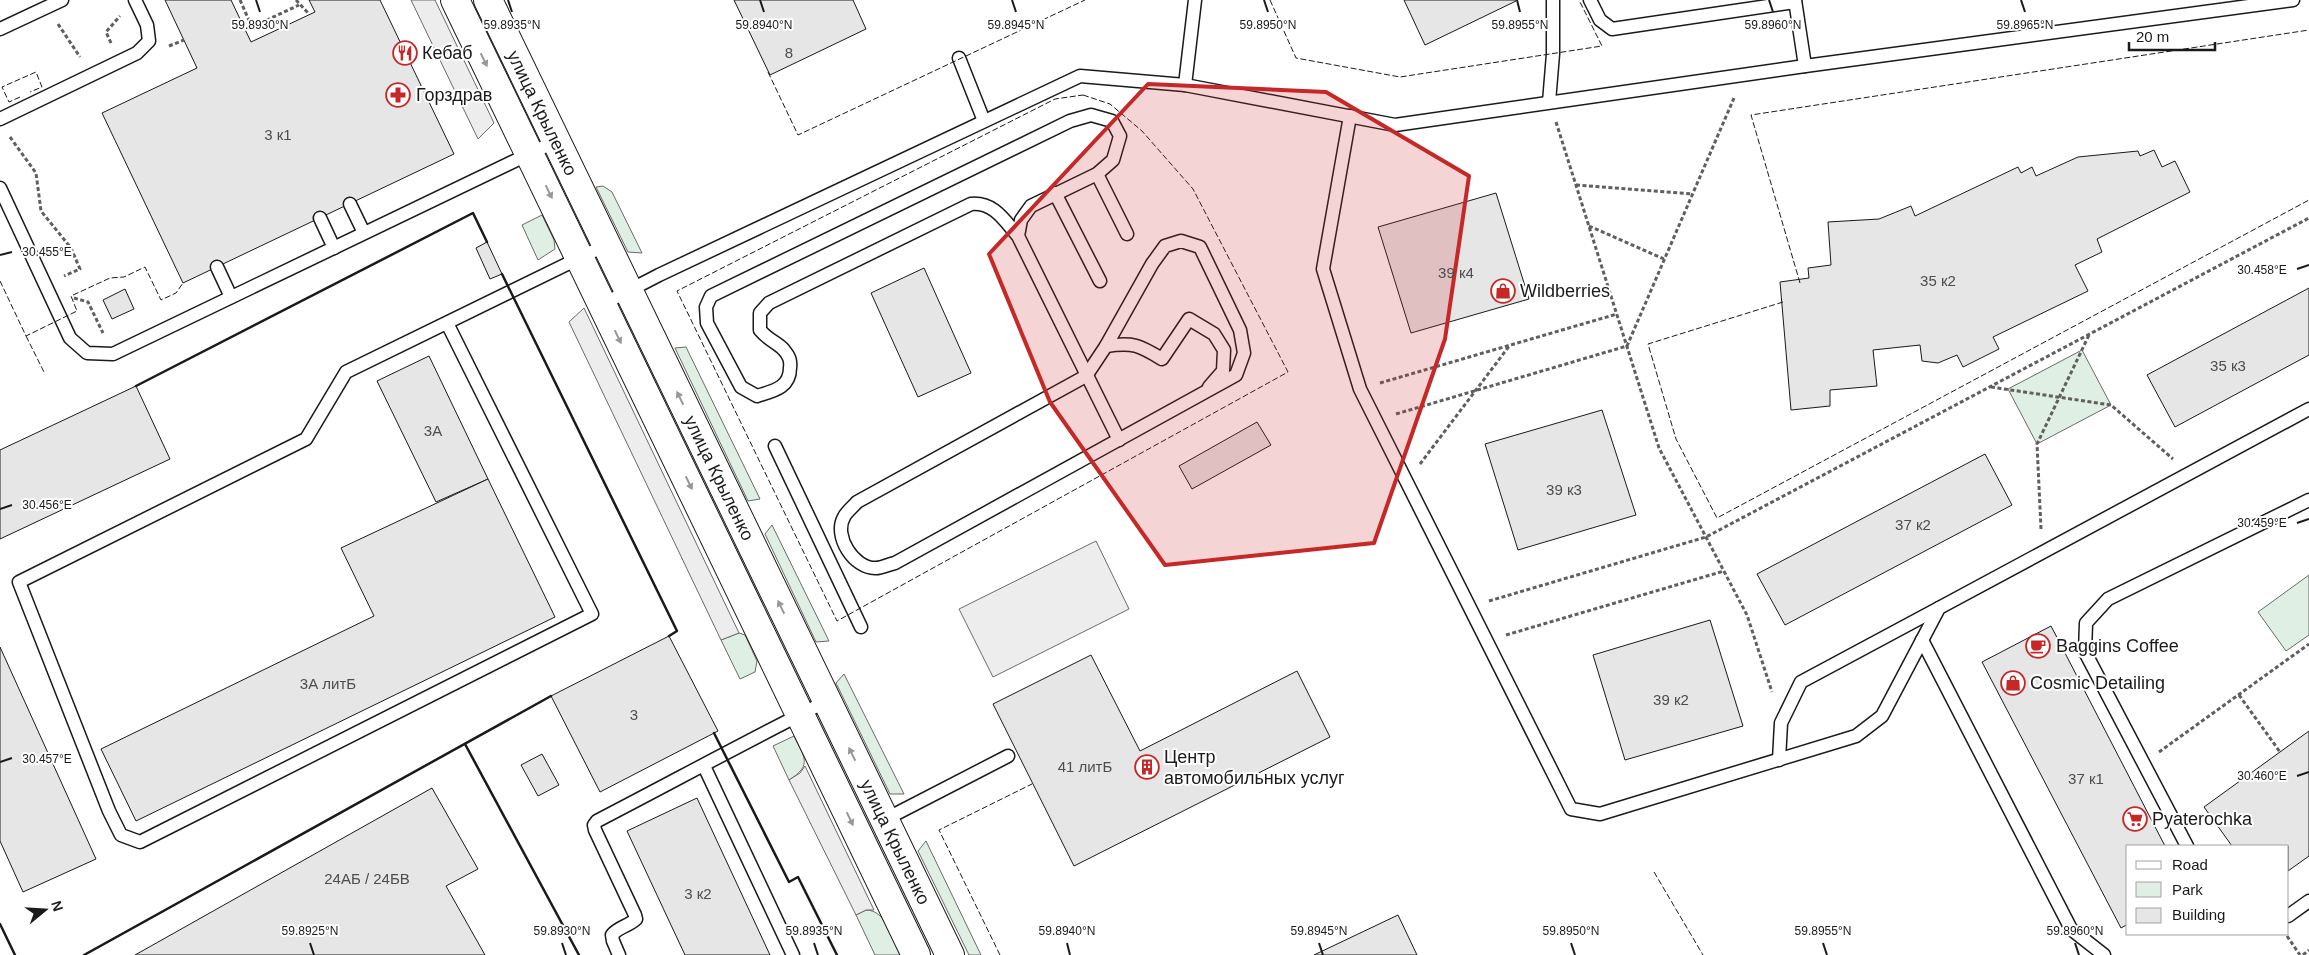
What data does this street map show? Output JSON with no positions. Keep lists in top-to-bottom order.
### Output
{
  "streets": {
    "street": ["улица Крыленко"]
  },
  "places": {
    "restaurant": ["Кебаб"],
    "pharmacy": ["Горздрав"],
    "shop": ["Wildberries", "Cosmic Detailing"],
    "cafe": ["Baggins Coffee"],
    "building": ["Центр автомобильных услуг"],
    "supermarket": ["Pyaterochka"]
  },
  "house_numbers": [
    "8",
    "3 к1",
    "39 к4",
    "35 к2",
    "35 к3",
    "3А",
    "39 к3",
    "37 к2",
    "3А литБ",
    "39 к2",
    "3",
    "41 литБ",
    "37 к1",
    "24АБ / 24БВ",
    "3 к2"
  ],
  "legend": ["Road", "Park", "Building"],
  "scale_bar": "20 m",
  "north": "right",
  "coordinates": [
    "59.8930°N",
    "59.8935°N",
    "59.8940°N",
    "59.8945°N",
    "59.8950°N",
    "59.8955°N",
    "59.8960°N",
    "59.8965°N",
    "30.455°E",
    "30.458°E",
    "30.456°E",
    "30.459°E",
    "30.457°E",
    "30.460°E",
    "59.8925°N"
  ]
}
